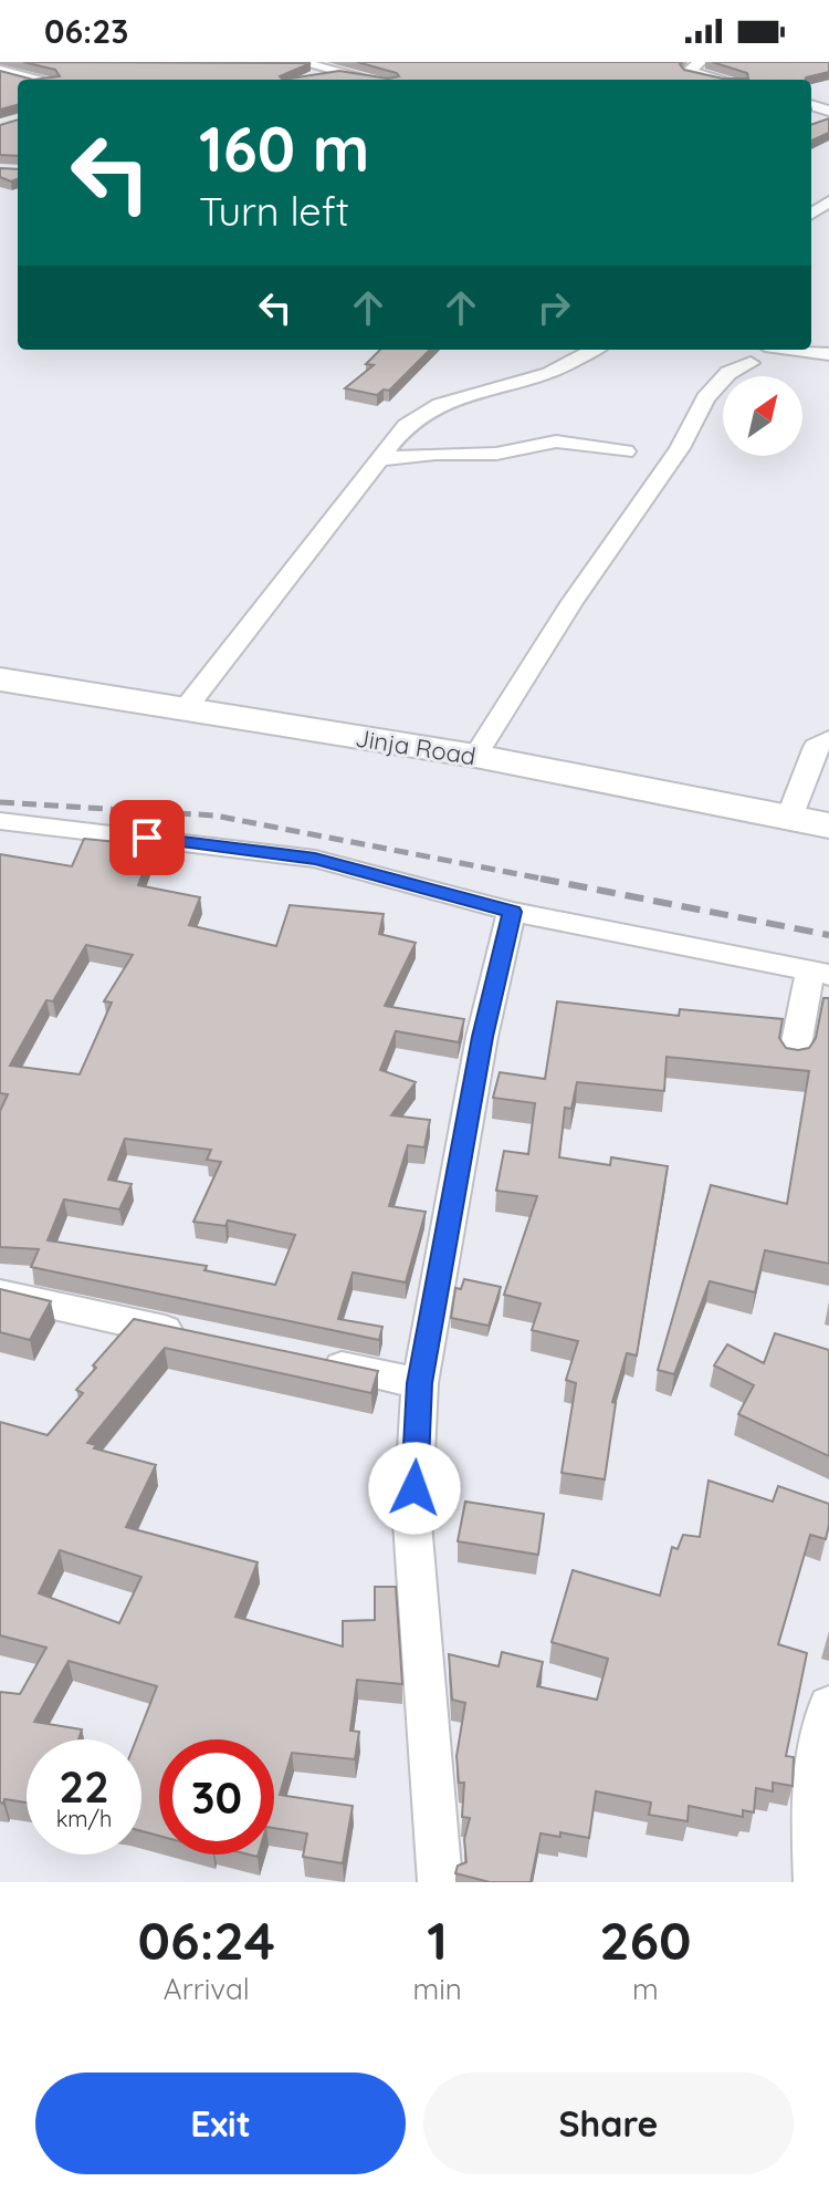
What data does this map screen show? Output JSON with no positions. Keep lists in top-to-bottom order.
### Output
{
  "streets": {
    "highway": ["Jinja Road"]
  },
  "north": "top right",
  "page": {
    "status": "06:23",
    "turn": ["160 m", "Turn left"],
    "speed": "22 km/h",
    "limit": "30",
    "eta": [
      "06:24",
      "Arrival",
      "1",
      "min",
      "260",
      "m"
    ],
    "buttons": ["Exit", "Share"]
  }
}
